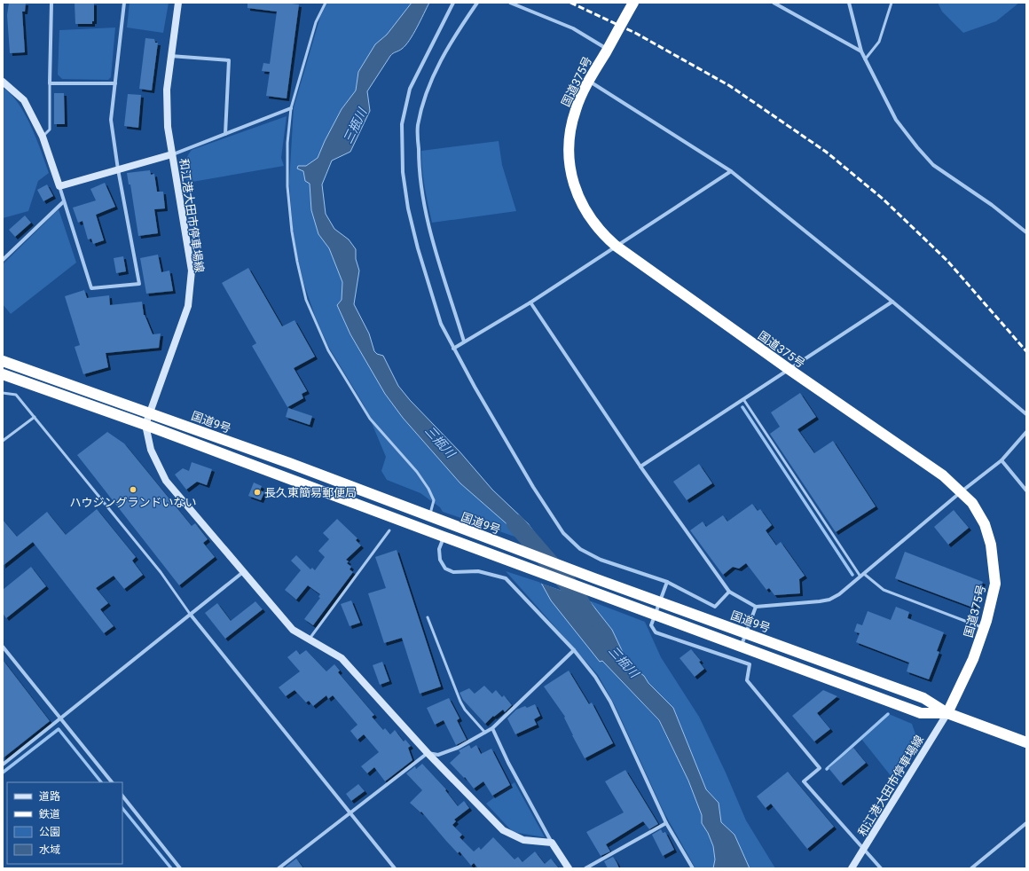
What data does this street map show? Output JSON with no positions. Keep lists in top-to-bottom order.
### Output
{
  "streets": {
    "highway": ["国道375号", "国道9号"],
    "street": ["和江港大田市停車場線"]
  },
  "crossings": [
    ["国道375号", "和江港大田市停車場線"],
    ["国道375号", "国道9号"],
    ["和江港大田市停車場線", "国道9号"]
  ],
  "water": ["三瓶川"],
  "places": ["ハウジングランドいない", "長久東簡易郵便局"],
  "legend": [
    "道路",
    "鉄道",
    "公園",
    "水域"
  ]
}
